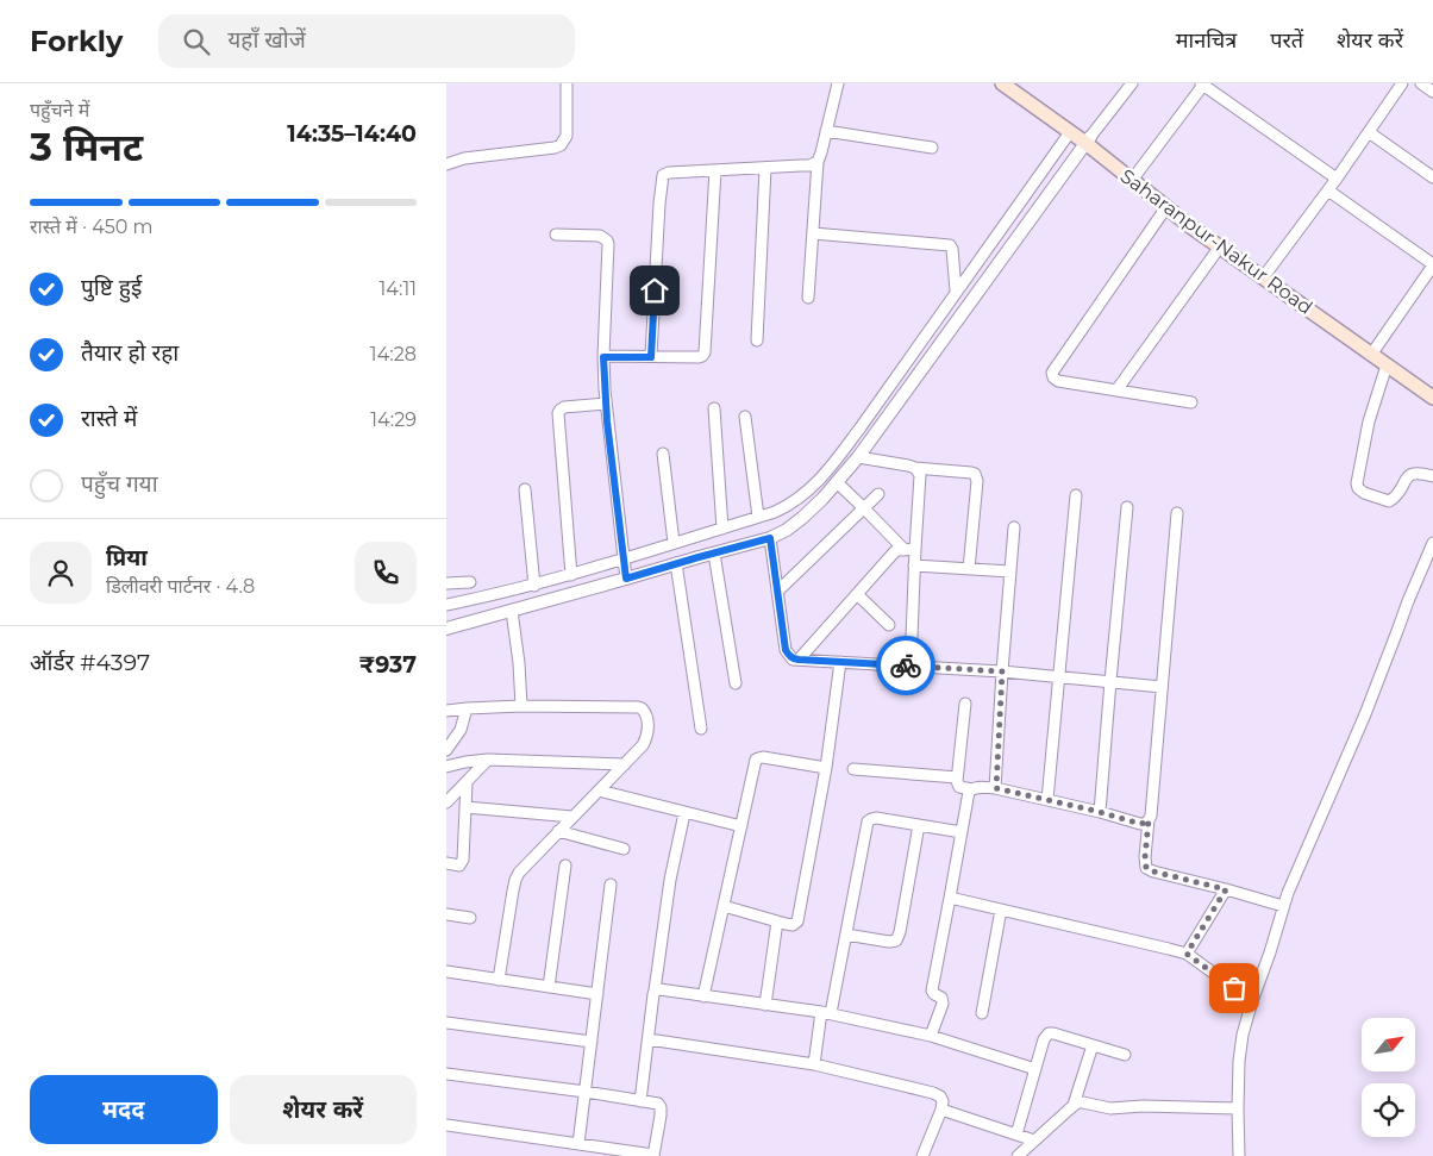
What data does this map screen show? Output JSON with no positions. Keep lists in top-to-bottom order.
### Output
{
  "streets": {
    "main road": ["Saharanpur-Nakur Road"]
  },
  "north": "top right",
  "page": {
    "header": "Forkly",
    "search": "यहाँ खोजें",
    "nav": ["मानचित्र", "परतें", "शेयर करें"],
    "heading": ["3 मिनट", "पहुँचने में", "14:35–14:40"],
    "panel": [
      "प्रिया",
      "डिलीवरी पार्टनर · 4.8",
      "ऑर्डर #4397",
      "₹937"
    ],
    "bar": "रास्ते में · 450 m",
    "list": [
      ["पुष्टि हुई", "14:11"],
      ["तैयार हो रहा", "14:28"],
      ["रास्ते में", "14:29"],
      "पहुँच गया"
    ],
    "buttons": ["मदद", "शेयर करें"]
  }
}
